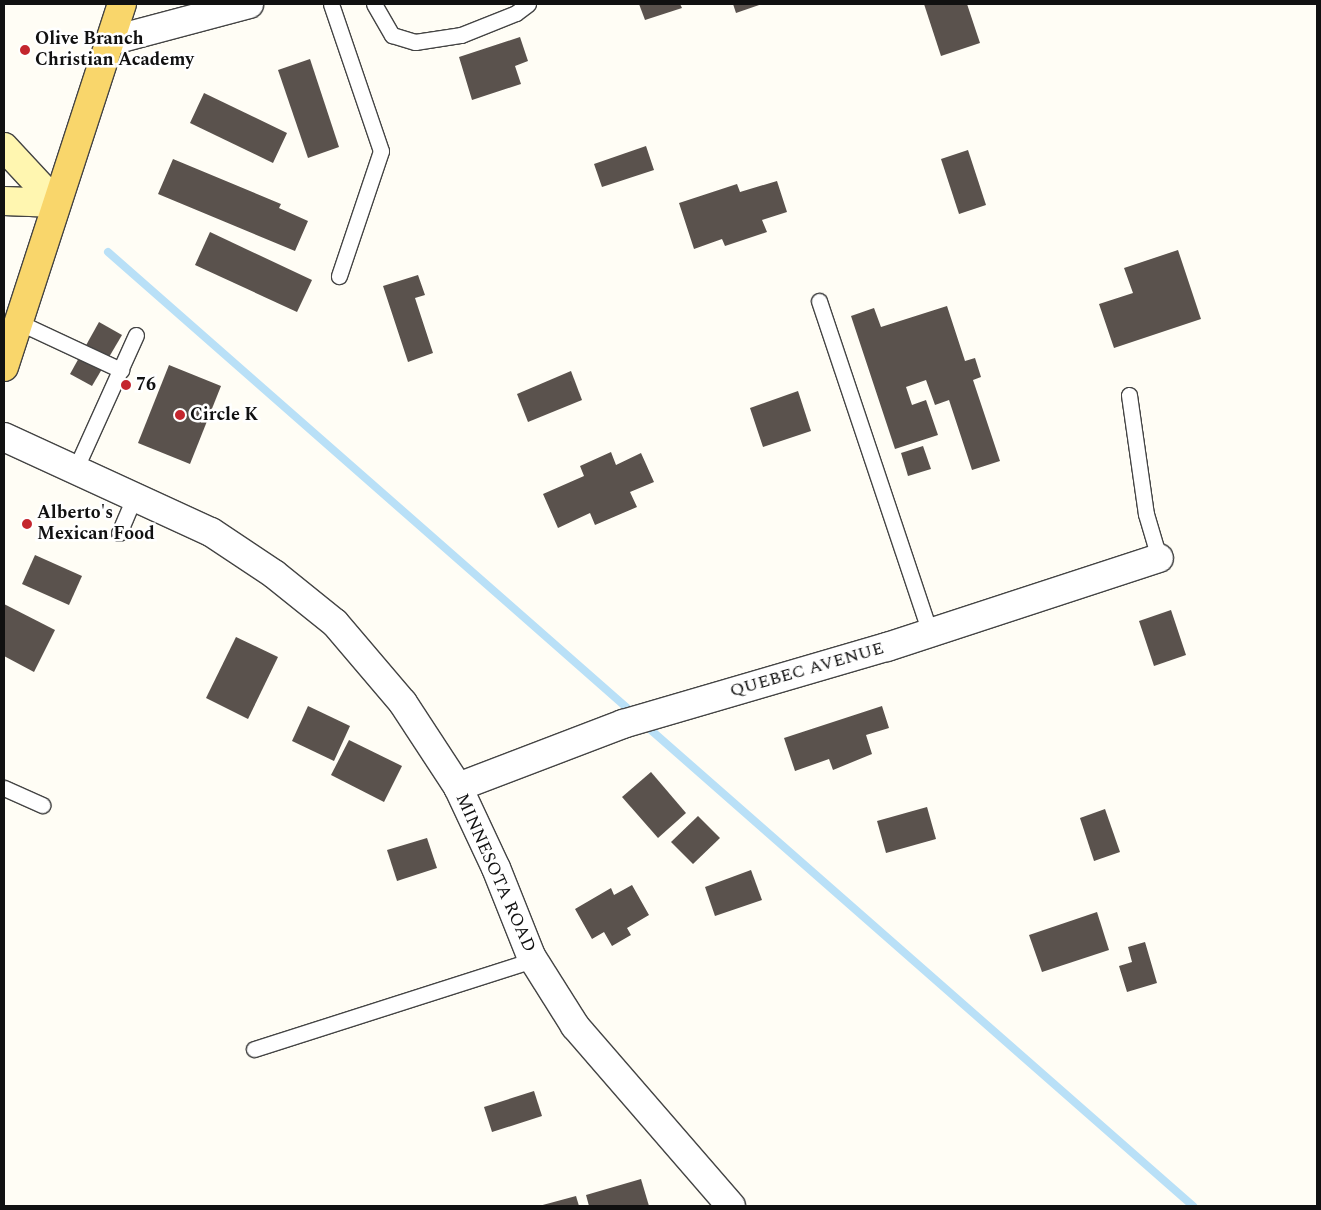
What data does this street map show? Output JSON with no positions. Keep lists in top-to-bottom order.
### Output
{
  "streets": {
    "street": ["QUEBEC AVENUE", "MINNESOTA ROAD"]
  },
  "crossings": [
    ["QUEBEC AVENUE", "MINNESOTA ROAD"]
  ],
  "places": [
    "Olive Branch Christian Academy",
    "76",
    "Circle K",
    "Alberto's Mexican Food"
  ]
}
